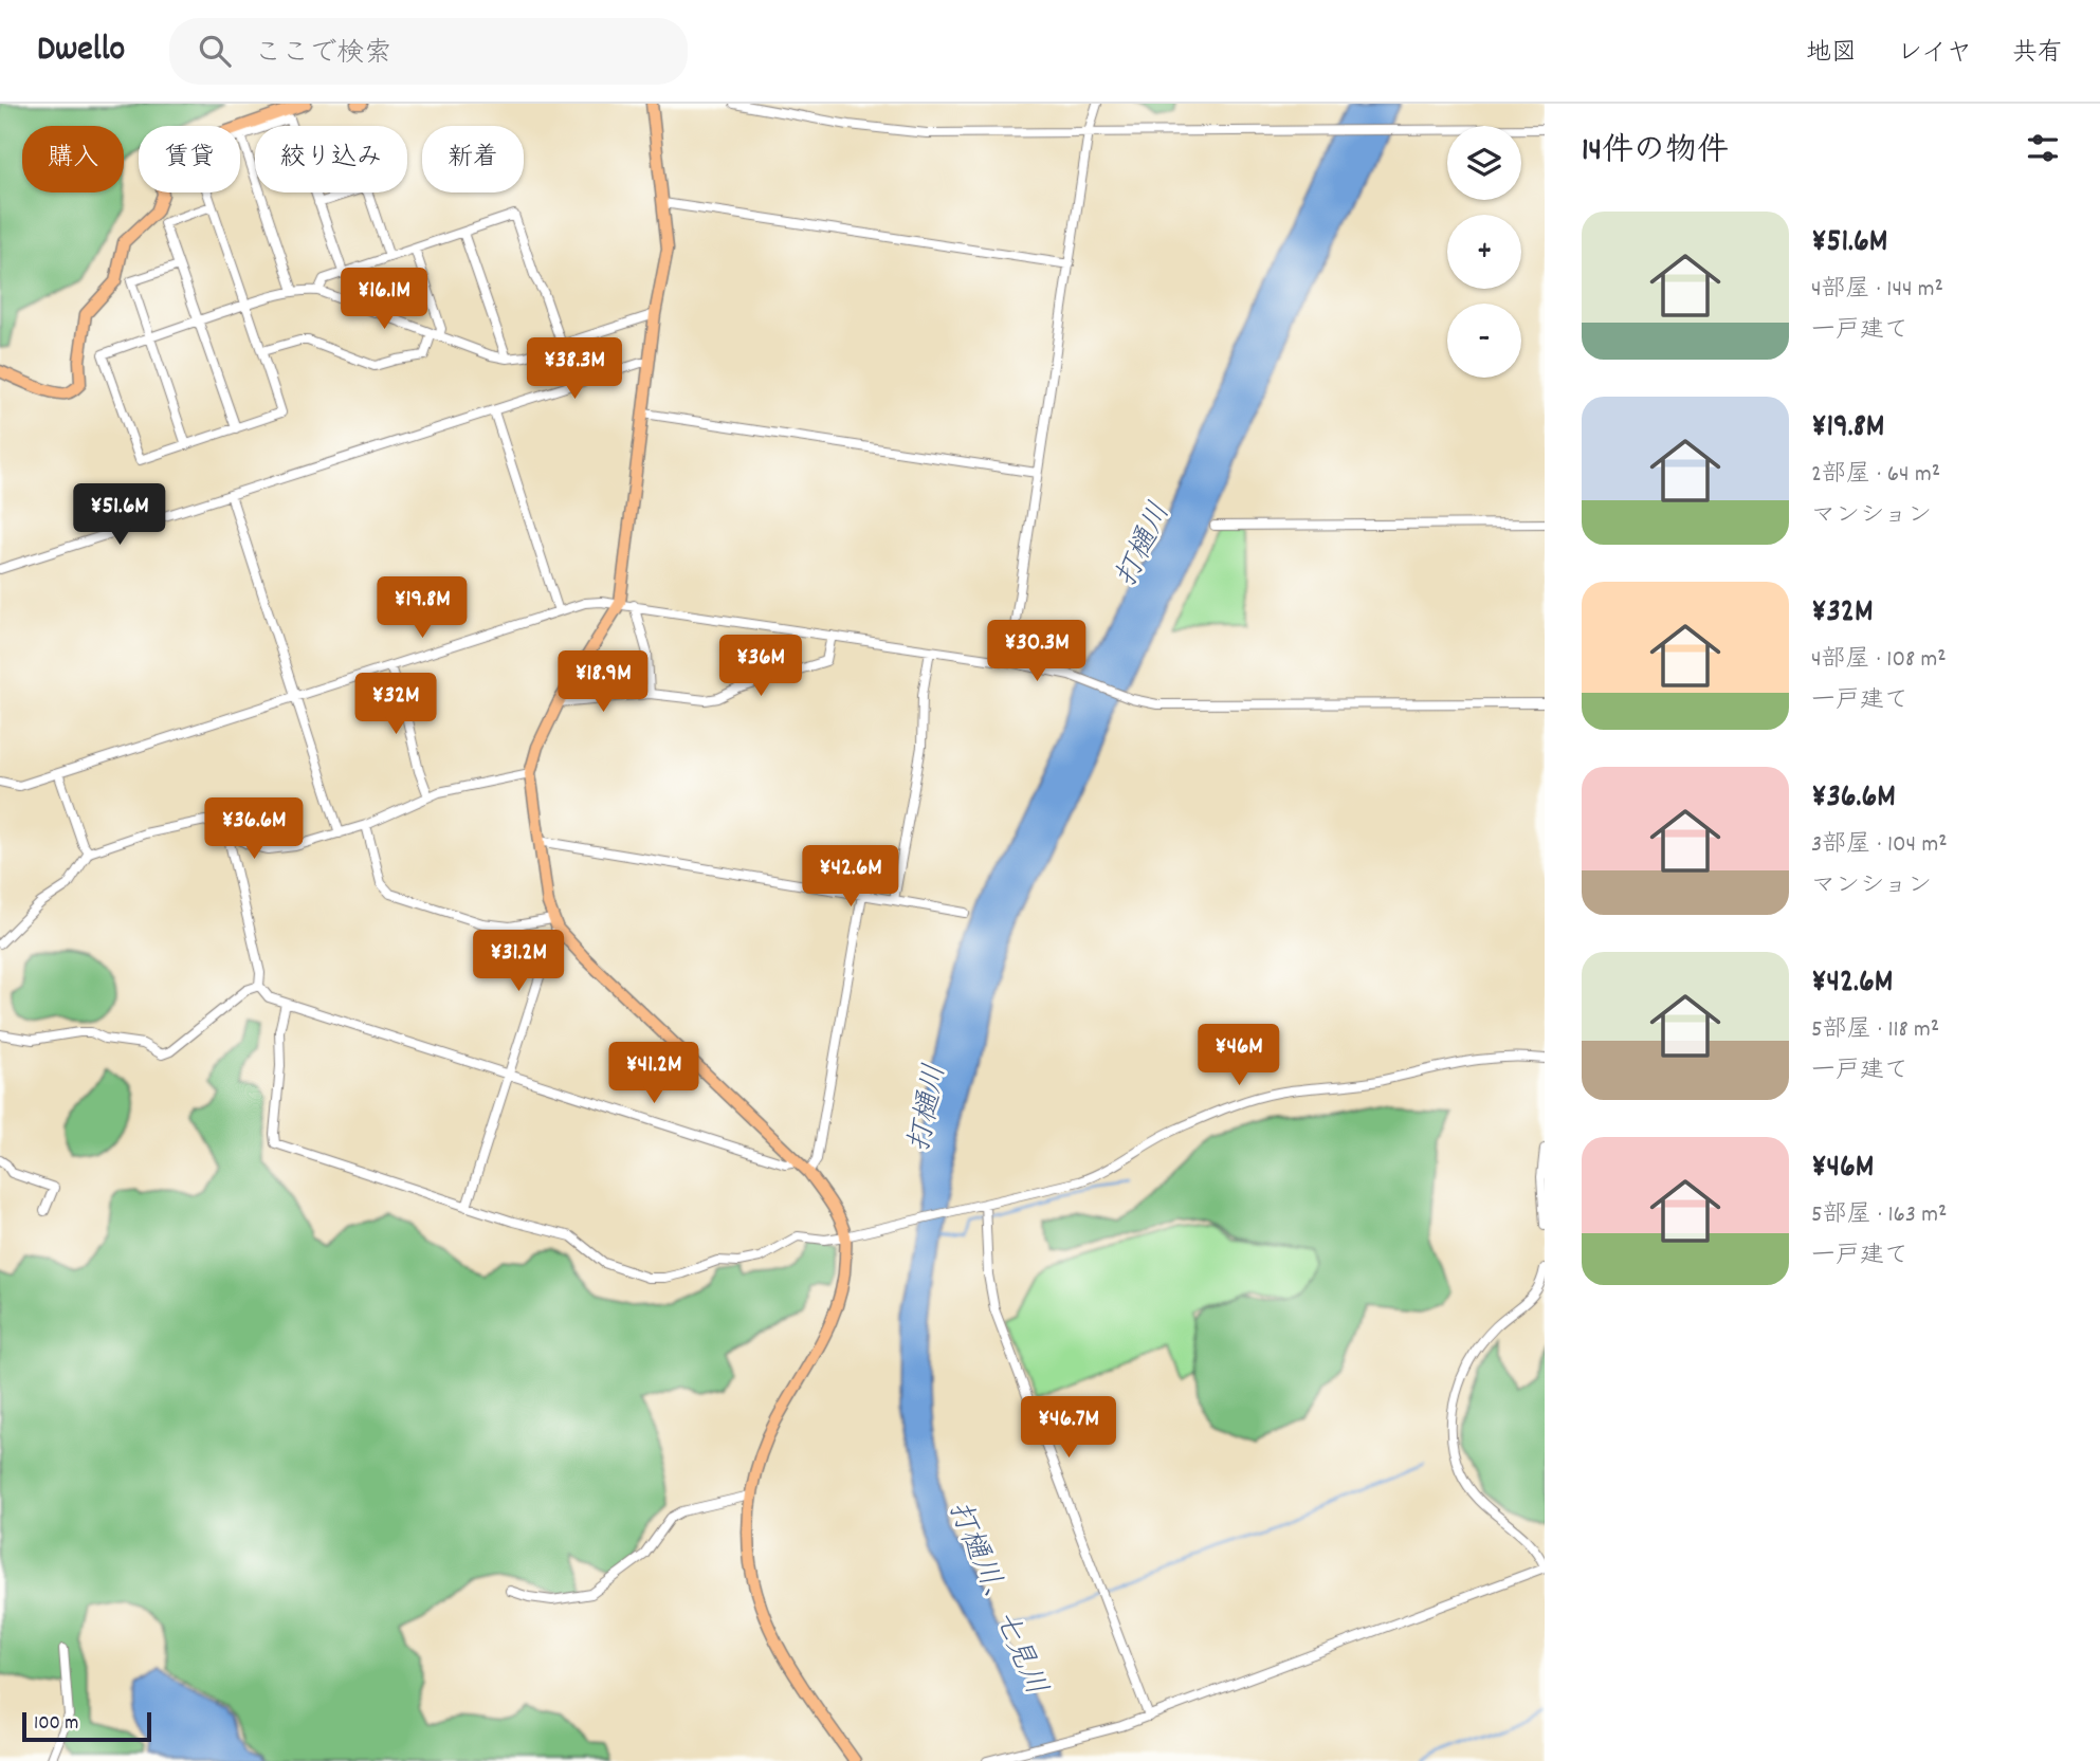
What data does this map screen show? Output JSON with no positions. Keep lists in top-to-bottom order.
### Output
{
  "water": ["打樋川", "打樋川、七見川"],
  "scale_bar": "100 m",
  "page": {
    "header": "Dwello",
    "search": "ここで検索",
    "nav": ["地図", "レイヤ", "共有"],
    "heading": "14件の物件",
    "map_buttons": ["+", "−"],
    "chip": [
      "購入",
      "賃貸",
      "絞り込み",
      "新着"
    ],
    "list": [
      {
        "name": "¥51.6M",
        "note": "4部屋 · 144 m² · 一戸建て"
      },
      {
        "name": "¥19.8M",
        "note": "2部屋 · 64 m² · マンション"
      },
      {
        "name": "¥32M",
        "note": "4部屋 · 108 m² · 一戸建て"
      },
      {
        "name": "¥36.6M",
        "note": "3部屋 · 104 m² · マンション"
      },
      {
        "name": "¥42.6M",
        "note": "5部屋 · 118 m² · 一戸建て"
      },
      {
        "name": "¥46M",
        "note": "5部屋 · 163 m² · 一戸建て"
      }
    ],
    "price": [
      "¥16.1M",
      "¥38.3M",
      "¥51.6M",
      "¥19.8M",
      "¥30.3M",
      "¥36M",
      "¥18.9M",
      "¥32M",
      "¥36.6M",
      "¥42.6M",
      "¥31.2M",
      "¥46M",
      "¥41.2M",
      "¥46.7M"
    ],
    "scale": "100 m"
  }
}
